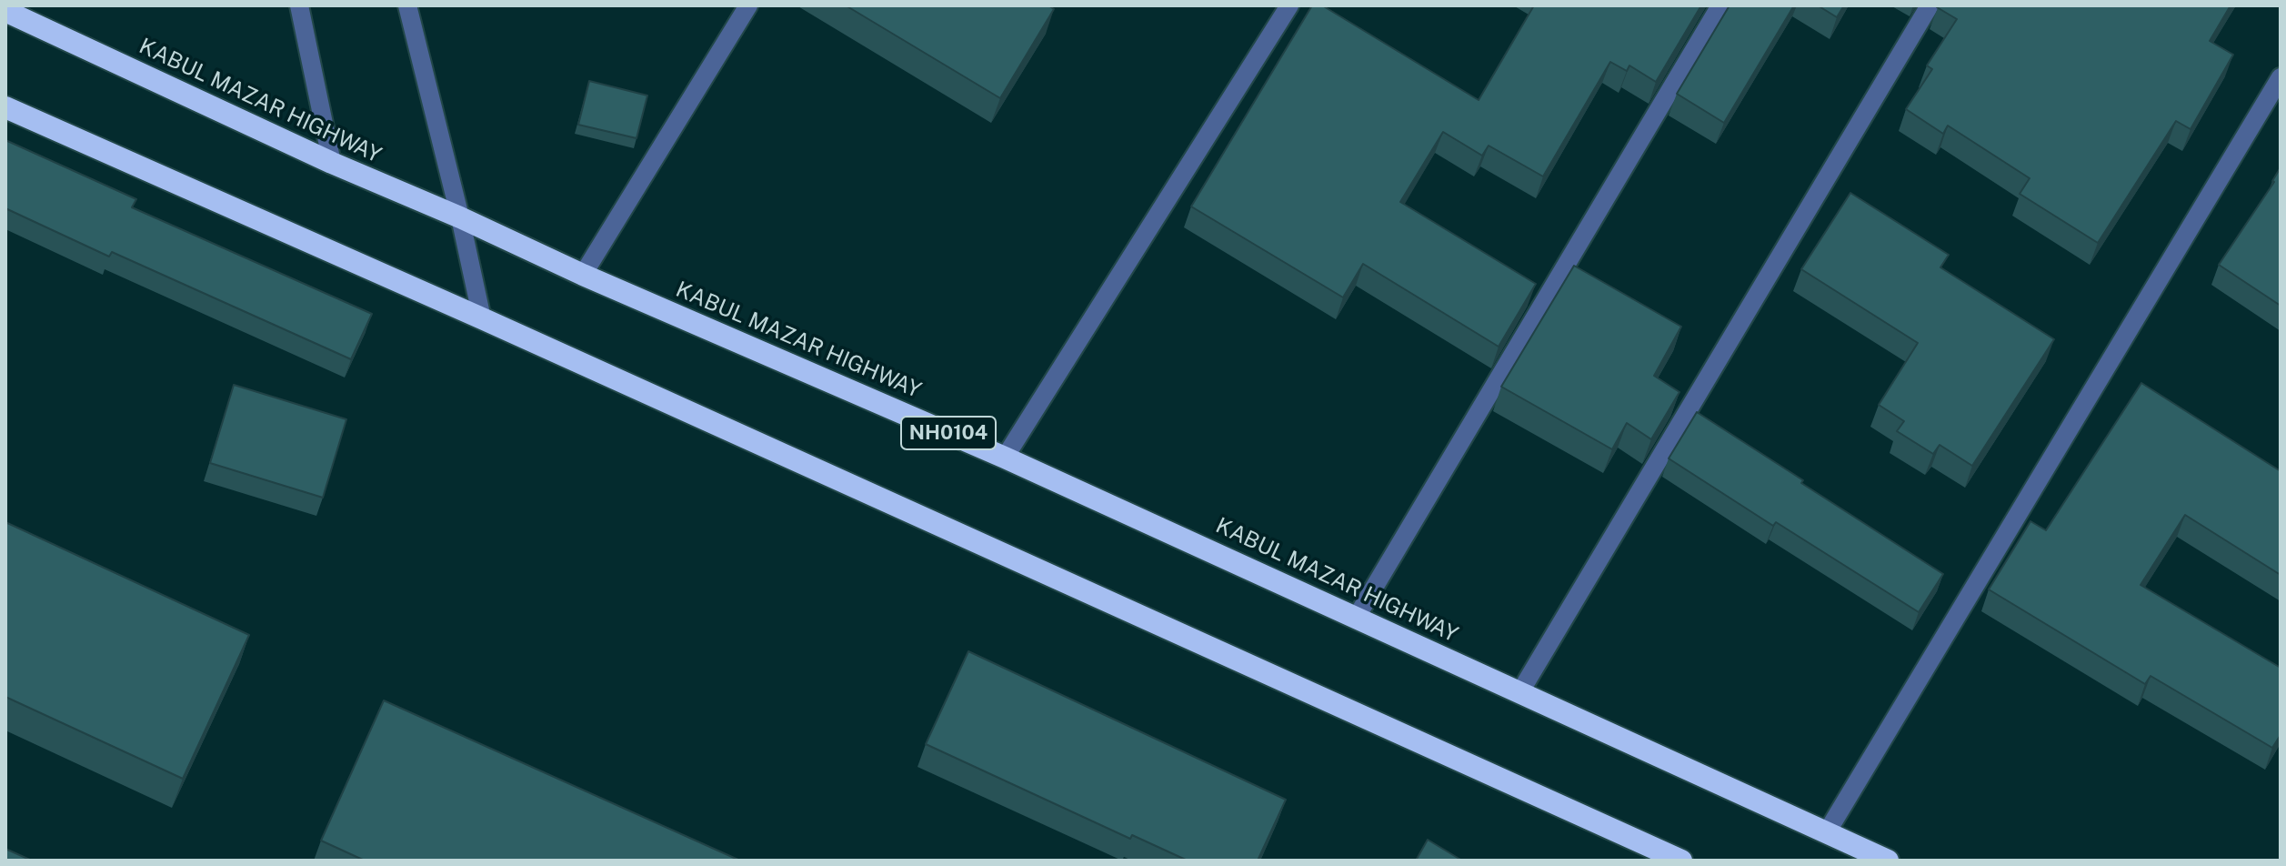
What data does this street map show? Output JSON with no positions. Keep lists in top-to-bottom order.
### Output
{
  "streets": {
    "highway": ["KABUL MAZAR HIGHWAY", "NH0104"]
  }
}
